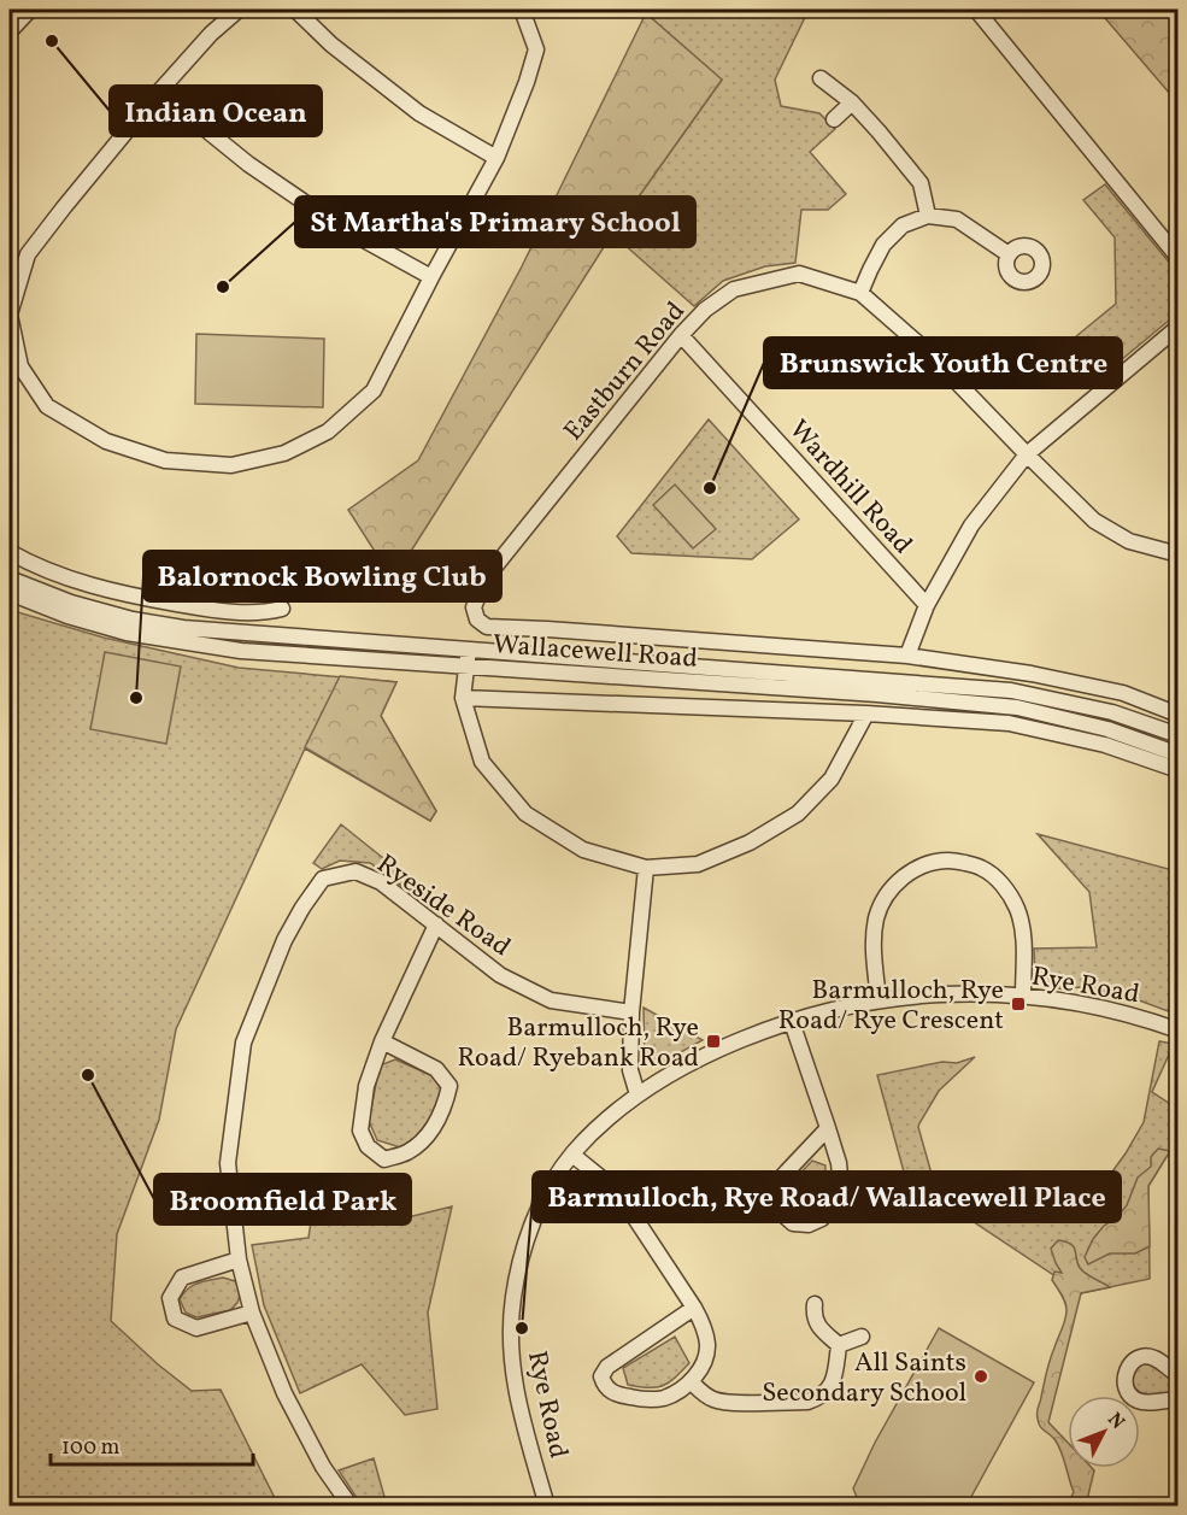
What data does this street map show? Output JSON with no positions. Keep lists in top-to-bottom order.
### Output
{
  "streets": {
    "street": [
      "Eastburn Road",
      "Wardhill Road",
      "Wallacewell Road",
      "Ryeside Road",
      "Rye Road"
    ]
  },
  "crossings": [
    ["Eastburn Road", "Wardhill Road"],
    ["Eastburn Road", "Wallacewell Road"]
  ],
  "places": {
    "other": [
      "Indian Ocean",
      "St Martha's Primary School",
      "Brunswick Youth Centre",
      "Balornock Bowling Club",
      "Broomfield Park",
      "Barmulloch, Rye Road/ Wallacewell Place",
      "All Saints Secondary School"
    ],
    "transit": ["Barmulloch, Rye Road/ Rye Crescent", "Barmulloch, Rye Road/ Ryebank Road"]
  },
  "scale_bar": "100 m",
  "north": "top right"
}
